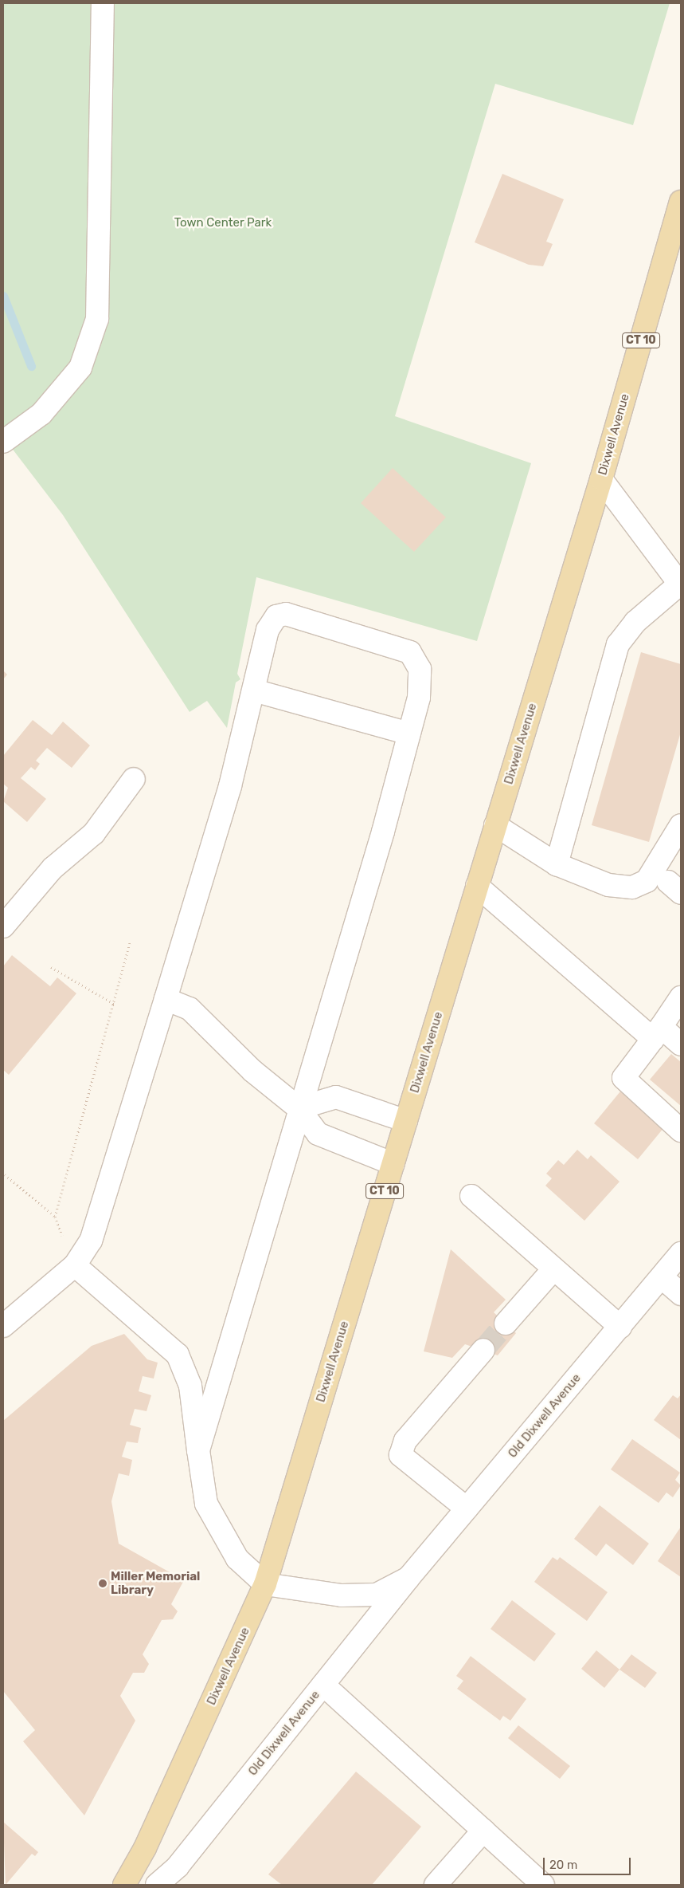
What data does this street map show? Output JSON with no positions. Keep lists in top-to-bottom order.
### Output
{
  "streets": {
    "main road": ["CT 10", "Dixwell Avenue"],
    "street": ["Old Dixwell Avenue"]
  },
  "crossings": [
    ["Dixwell Avenue", "Old Dixwell Avenue"]
  ],
  "parks": ["Town Center Park"],
  "places": ["Miller Memorial Library"],
  "scale_bar": "20 m"
}
